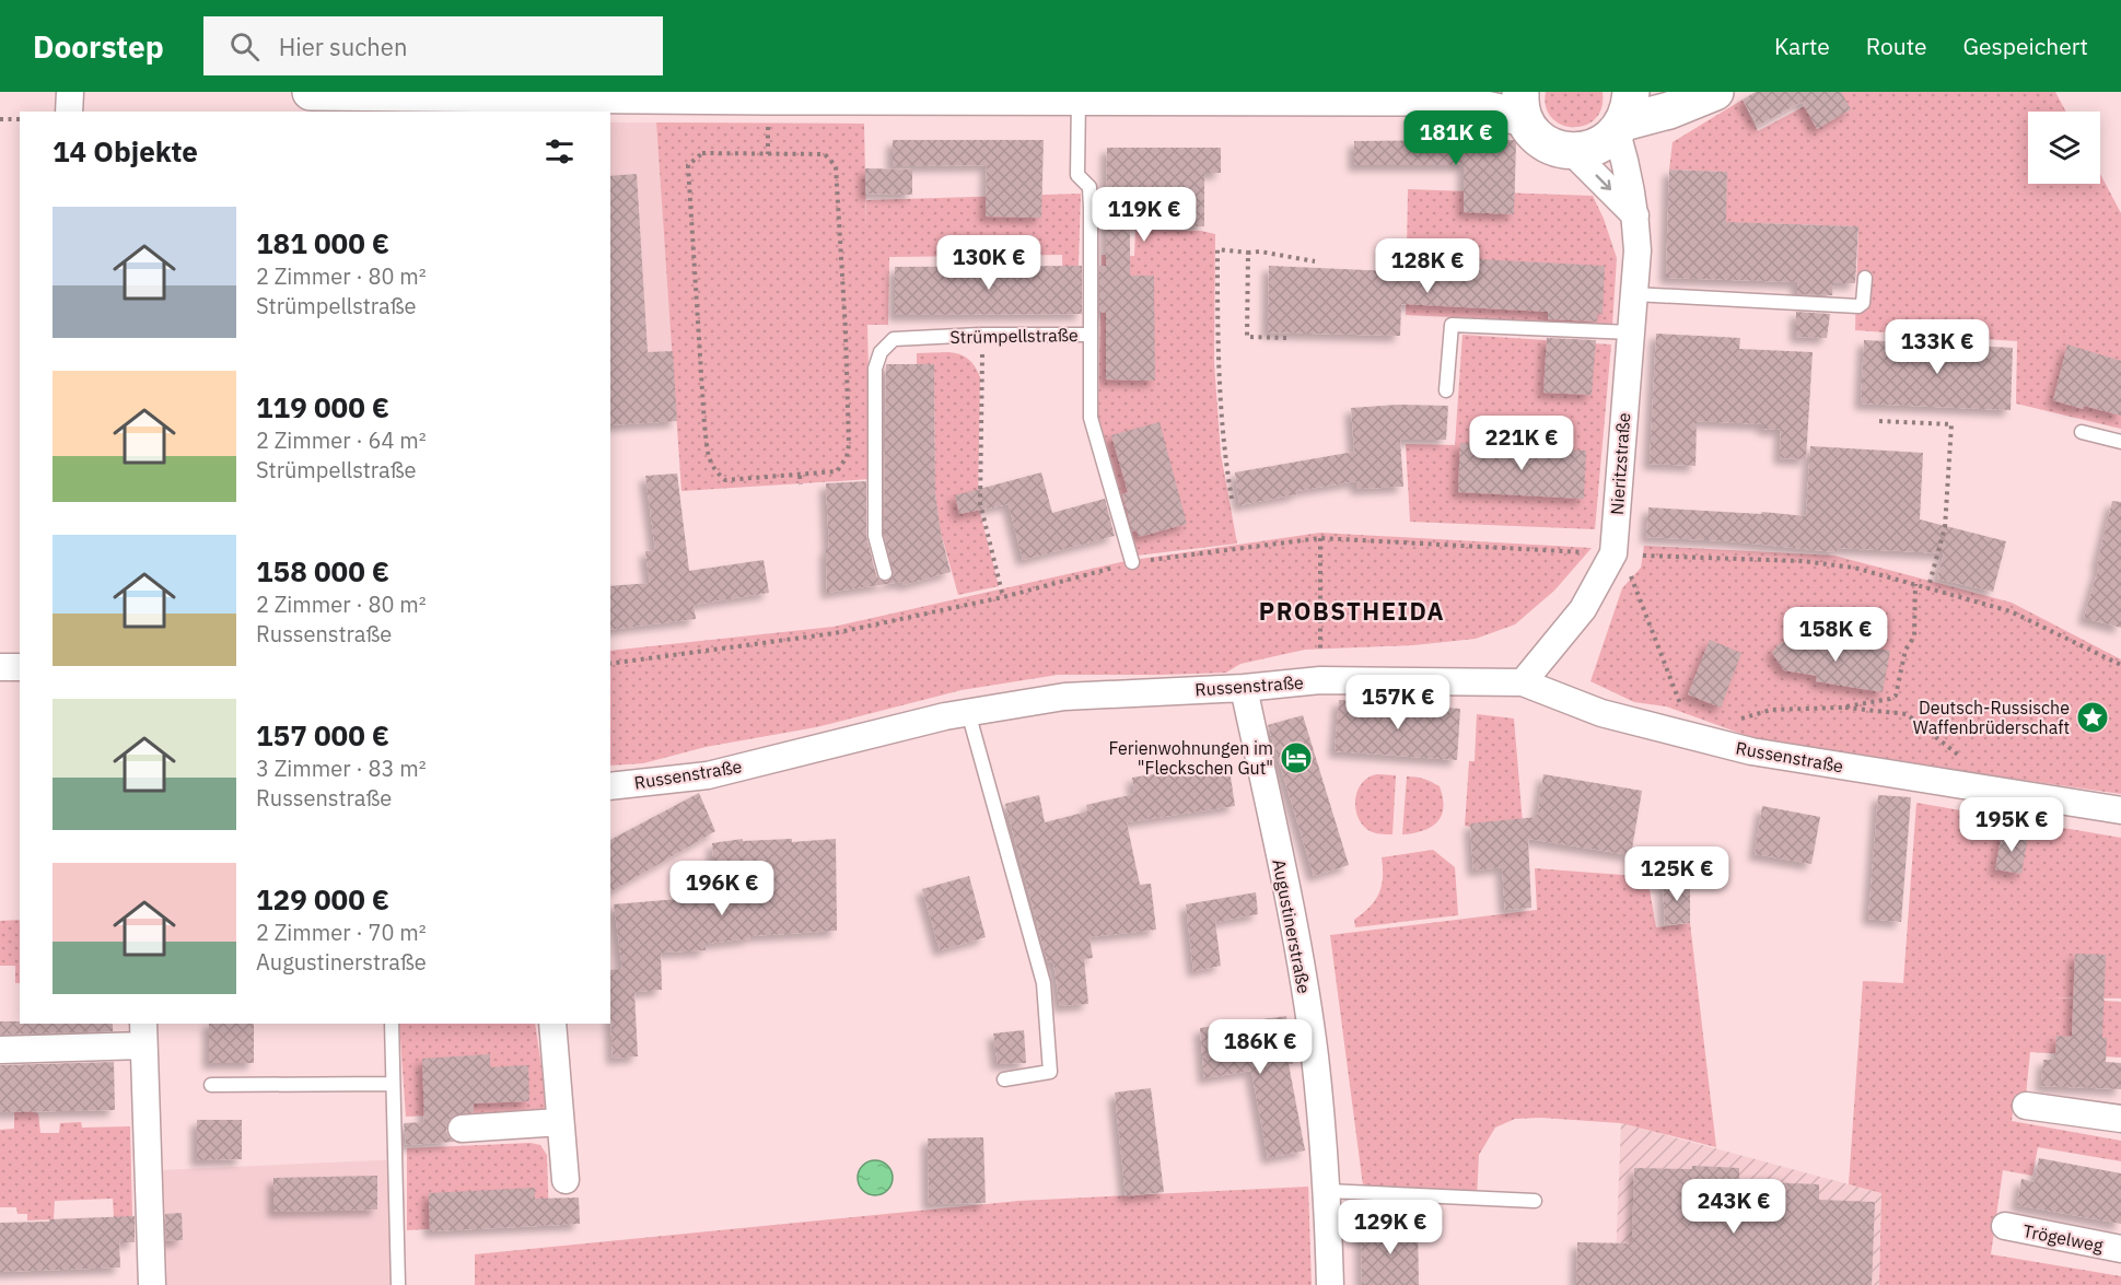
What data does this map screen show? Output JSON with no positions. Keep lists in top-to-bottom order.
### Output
{
  "streets": {
    "street": [
      "Nieritzstraße",
      "Russenstraße",
      "Augustinerstraße",
      "Trögelweg"
    ],
    "lane": ["Strümpellstraße"]
  },
  "crossings": [
    ["Nieritzstraße", "Russenstraße"],
    ["Russenstraße", "Augustinerstraße"]
  ],
  "districts": ["PROBSTHEIDA"],
  "places": {
    "place": ["Deutsch-Russische Waffenbrüderschaft"],
    "hotel": ["Ferienwohnungen im \"Fleckschen Gut\""]
  },
  "page": {
    "header": "Doorstep",
    "search": "Hier suchen",
    "nav": ["Karte", "Route", "Gespeichert"],
    "price": [
      "181K €",
      "119K €",
      "130K €",
      "128K €",
      "133K €",
      "221K €",
      "158K €",
      "157K €",
      "195K €",
      "125K €",
      "196K €",
      "186K €",
      "243K €",
      "129K €"
    ],
    "heading": "14 Objekte",
    "list": [
      {
        "name": "181 000 €",
        "note": "2 Zimmer · 80 m² · Strümpellstraße"
      },
      {
        "name": "119 000 €",
        "note": "2 Zimmer · 64 m² · Strümpellstraße"
      },
      {
        "name": "158 000 €",
        "note": "2 Zimmer · 80 m² · Russenstraße"
      },
      {
        "name": "157 000 €",
        "note": "3 Zimmer · 83 m² · Russenstraße"
      },
      {
        "name": "129 000 €",
        "note": "2 Zimmer · 70 m² · Augustinerstraße"
      }
    ]
  }
}
